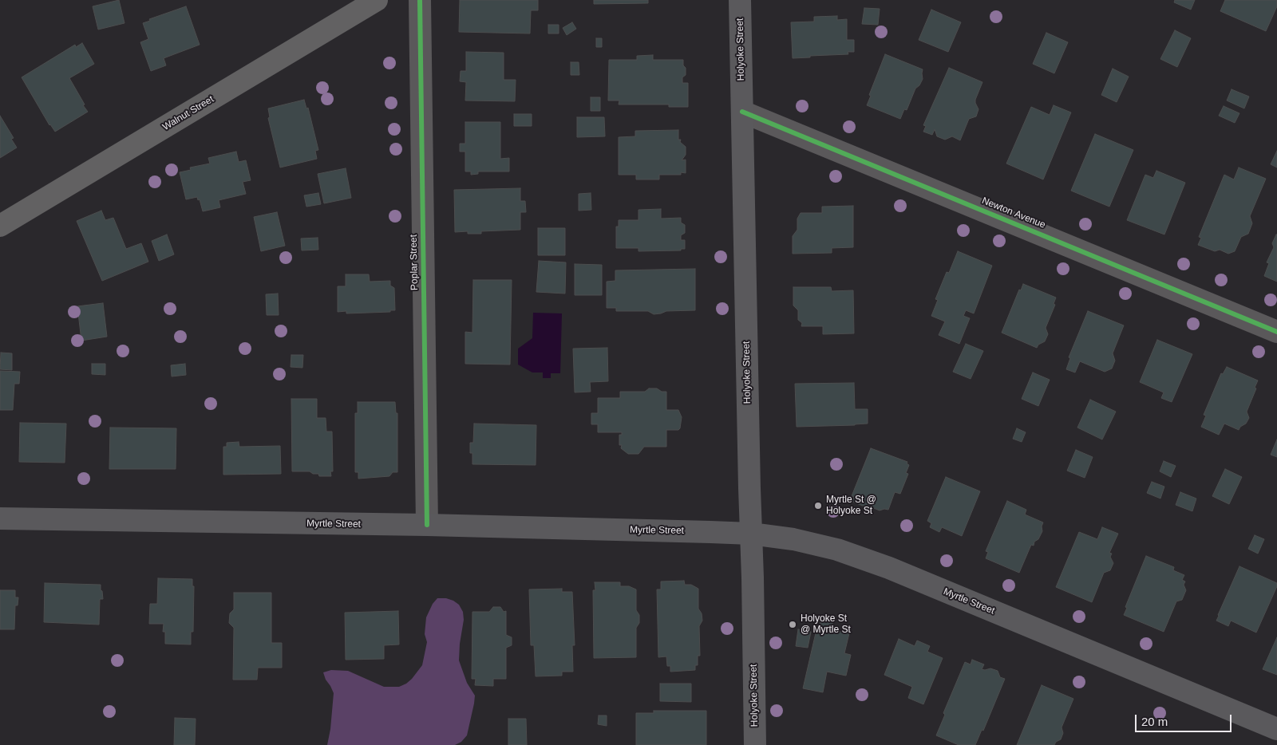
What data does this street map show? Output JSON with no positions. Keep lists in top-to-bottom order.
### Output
{
  "streets": {
    "main road": ["Holyoke Street", "Walnut Street", "Myrtle Street"],
    "street": ["Newton Avenue", "Poplar Street"]
  },
  "crossings": [
    ["Holyoke Street", "Newton Avenue"],
    ["Holyoke Street", "Myrtle Street"],
    ["Poplar Street", "Myrtle Street"]
  ],
  "places": ["Myrtle St @ Holyoke St", "Holyoke St @ Myrtle St"],
  "scale_bar": "20 m"
}
